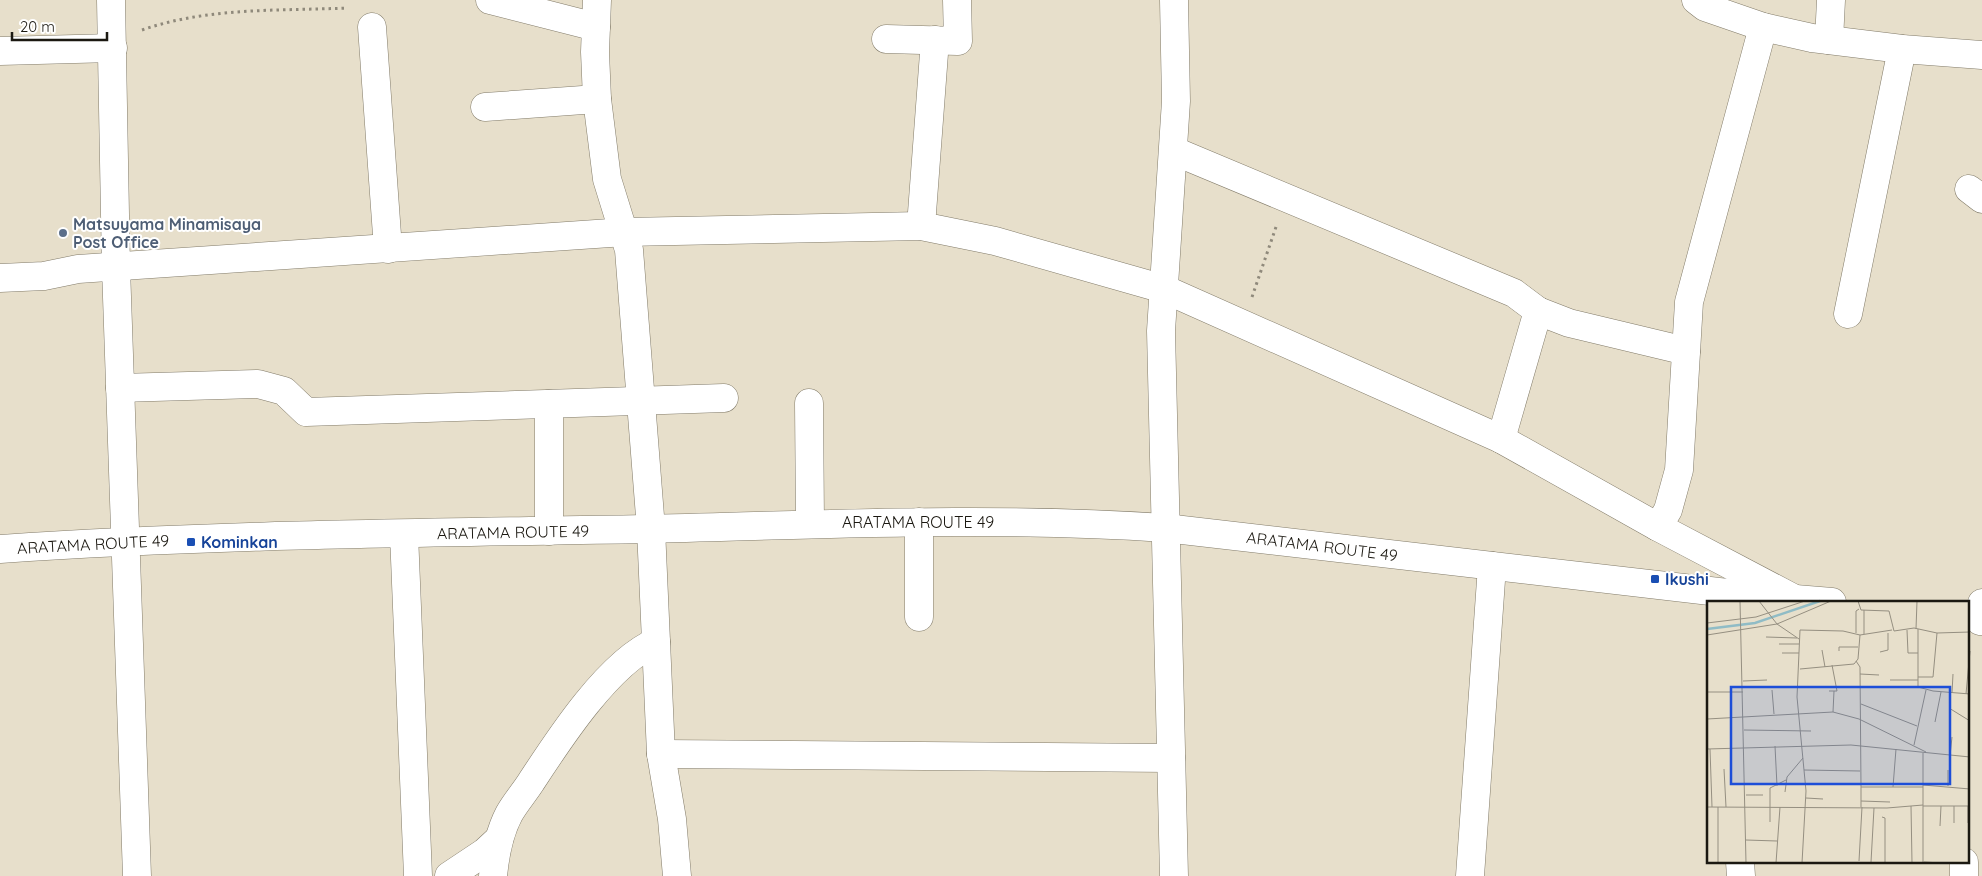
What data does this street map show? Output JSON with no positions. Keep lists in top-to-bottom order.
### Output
{
  "streets": {
    "street": ["ARATAMA ROUTE 49"]
  },
  "places": {
    "other": ["Matsuyama Minamisaya Post Office"],
    "transit": ["Kominkan", "Ikushi"]
  },
  "scale_bar": "20 m"
}
